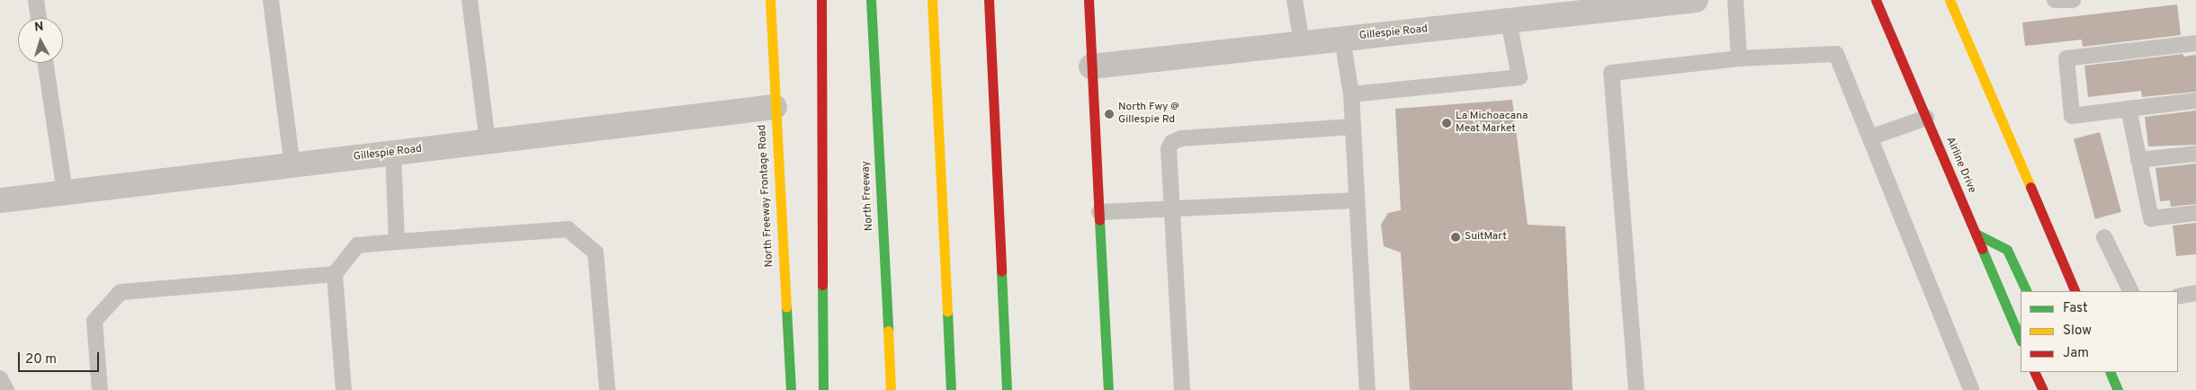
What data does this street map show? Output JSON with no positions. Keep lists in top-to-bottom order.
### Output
{
  "streets": {
    "main road": ["Airline Drive", "North Freeway Frontage Road", "North Freeway"],
    "street": ["Gillespie Road"]
  },
  "crossings": [
    ["Gillespie Road", "North Freeway Frontage Road"]
  ],
  "places": ["North Fwy @ Gillespie Rd", "La Michoacana Meat Market", "SuitMart"],
  "legend": ["Fast", "Slow", "Jam"],
  "scale_bar": "20 m",
  "north": "top"
}
